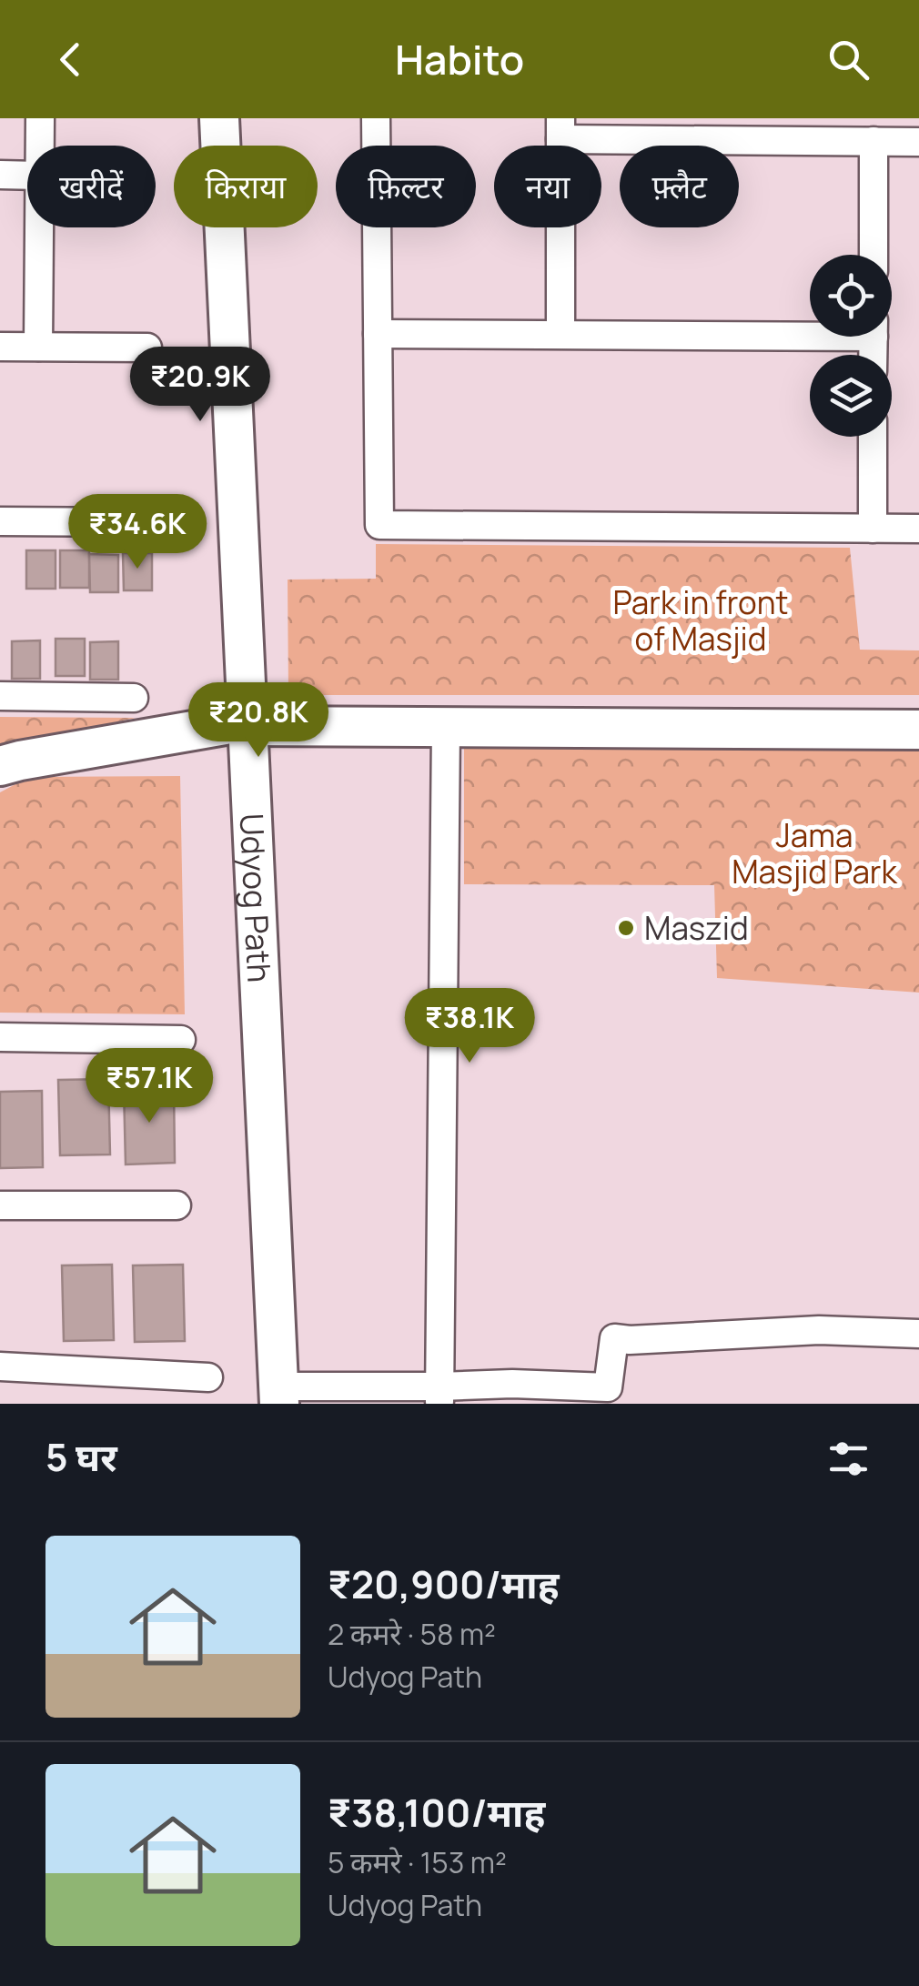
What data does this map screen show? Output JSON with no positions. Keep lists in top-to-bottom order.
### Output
{
  "streets": {
    "main road": ["Udyog Path"]
  },
  "parks": ["Park in front of Masjid", "Jama Masjid Park"],
  "places": ["Maszid"],
  "page": {
    "header": "Habito",
    "chip": [
      "खरीदें",
      "किराया",
      "फ़िल्टर",
      "नया",
      "फ़्लैट"
    ],
    "price": [
      "₹20.9K",
      "₹34.6K",
      "₹20.8K",
      "₹38.1K",
      "₹57.1K"
    ],
    "heading": "5 घर",
    "list": [
      {
        "name": "₹20,900/माह",
        "note": "2 कमरे · 58 m² · Udyog Path"
      },
      {
        "name": "₹38,100/माह",
        "note": "5 कमरे · 153 m² · Udyog Path"
      }
    ]
  }
}
